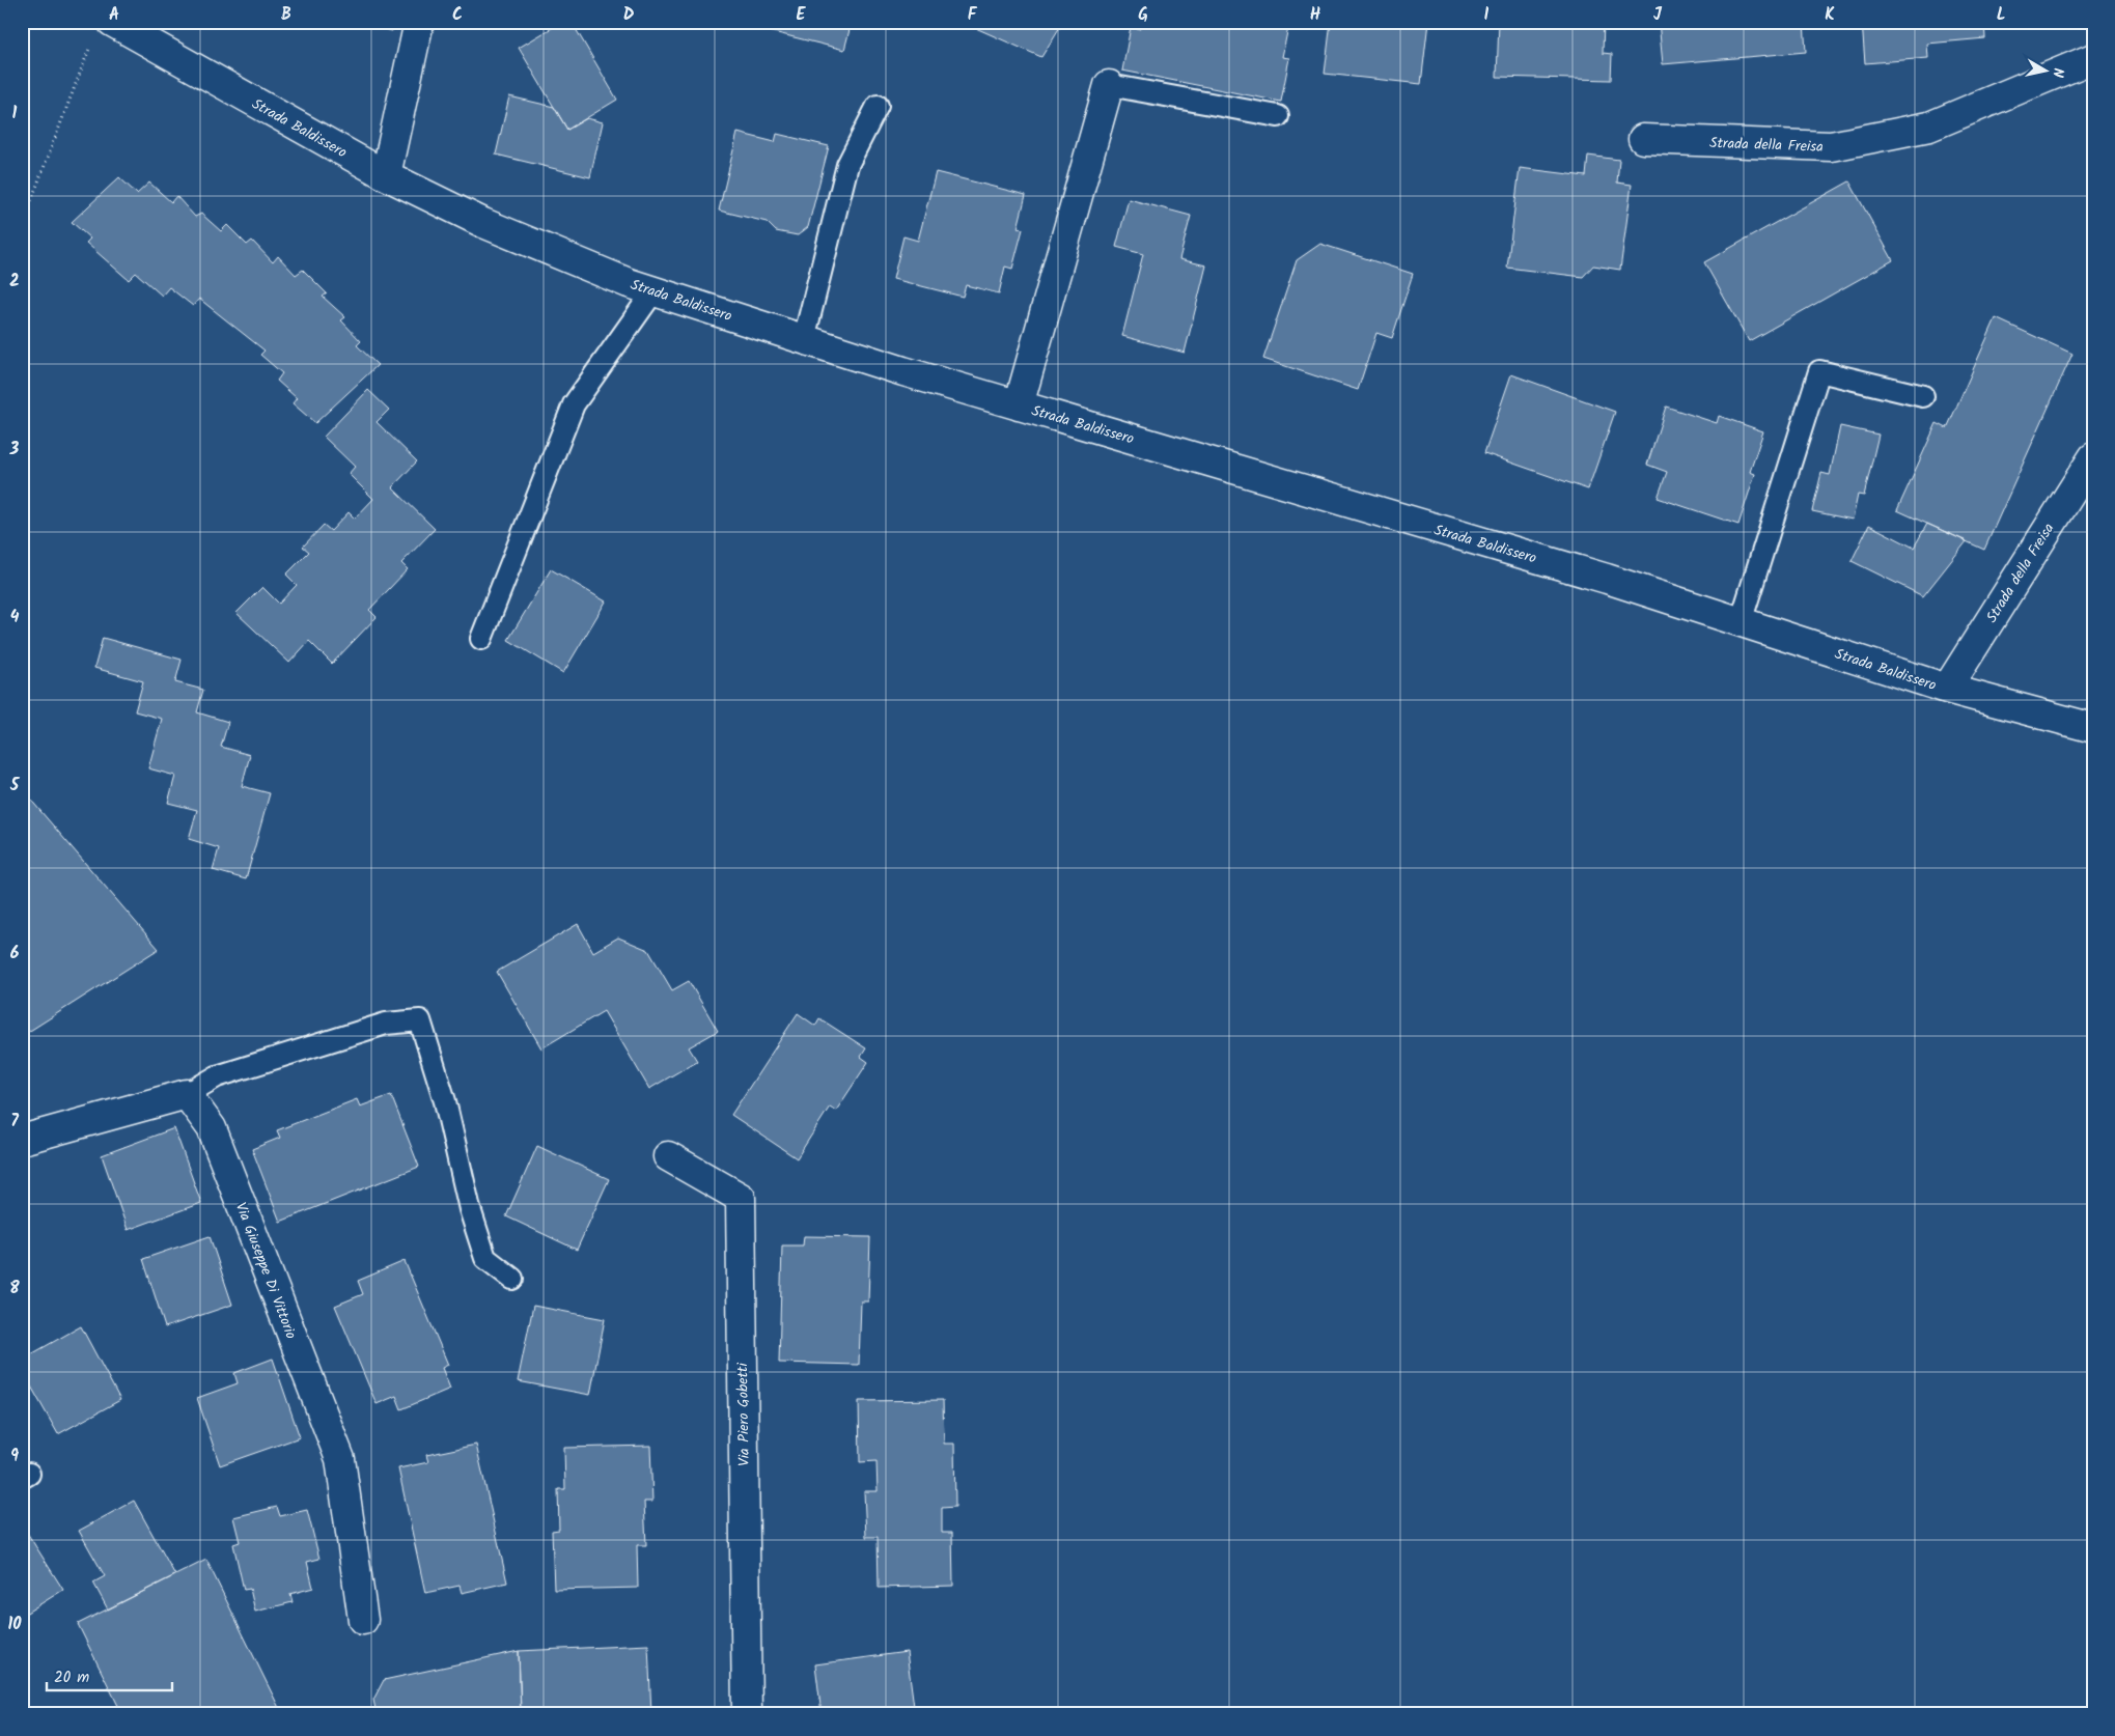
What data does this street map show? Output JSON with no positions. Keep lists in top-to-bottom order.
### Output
{
  "streets": {
    "street": [
      "Strada Baldissero",
      "Strada della Freisa",
      "Via Giuseppe Di Vittorio",
      "Via Piero Gobetti"
    ]
  },
  "crossings": [
    ["Strada Baldissero", "Strada della Freisa"]
  ],
  "scale_bar": "20 m",
  "north": "right",
  "grid": {
    "columns": [
      "A",
      "B",
      "C",
      "D",
      "E",
      "F",
      "G",
      "H",
      "I",
      "J",
      "K",
      "L"
    ],
    "rows": [
      "1",
      "2",
      "3",
      "4",
      "5",
      "6",
      "7",
      "8",
      "9",
      "10"
    ]
  }
}
